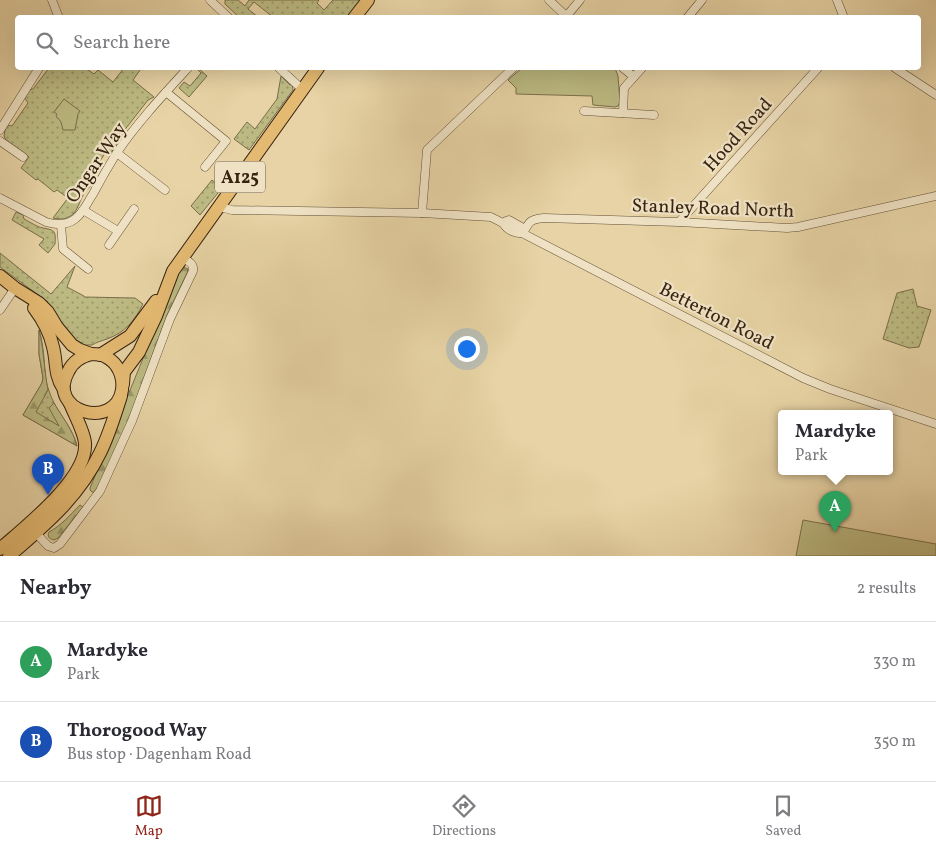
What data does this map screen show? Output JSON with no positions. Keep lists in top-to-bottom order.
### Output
{
  "streets": {
    "main road": ["A125"],
    "street": [
      "Hood Road",
      "Ongar Way",
      "Stanley Road North",
      "Betterton Road"
    ]
  },
  "crossings": [
    ["Hood Road", "Stanley Road North"],
    ["Stanley Road North", "Betterton Road"]
  ],
  "page": {
    "search": "Search here",
    "popup": ["Mardyke", "Park"],
    "pins": ["B", "A"],
    "heading": ["Nearby", "2 results"],
    "list": [
      {
        "mark": "A",
        "name": "Mardyke",
        "note": "Park",
        "value": "330 m"
      },
      {
        "mark": "B",
        "name": "Thorogood Way",
        "note": "Bus stop · Dagenham Road",
        "value": "350 m"
      }
    ],
    "nav": ["Map", "Directions", "Saved"]
  }
}
